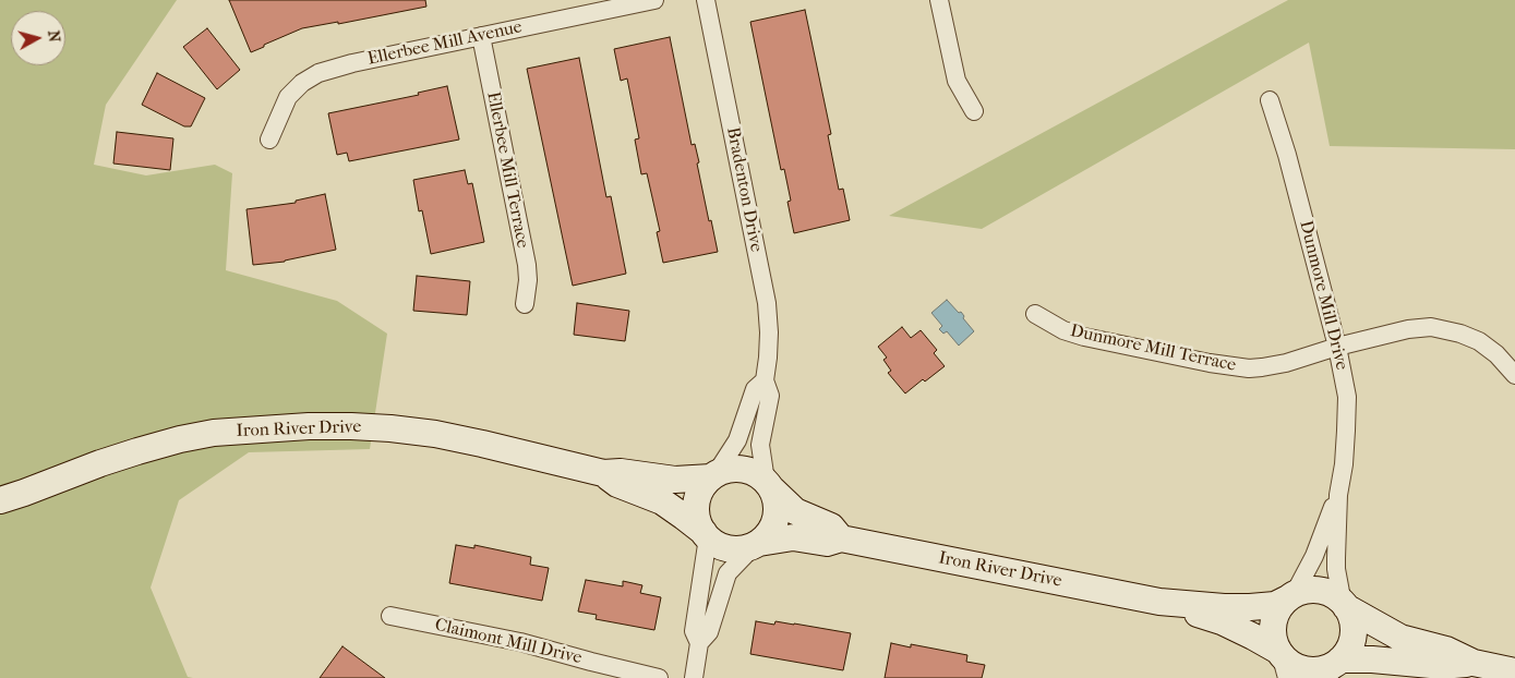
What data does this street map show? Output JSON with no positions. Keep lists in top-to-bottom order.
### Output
{
  "streets": {
    "street": [
      "Ellerbee Mill Avenue",
      "Ellerbee Mill Terrace",
      "Bradenton Drive",
      "Dunmore Mill Drive",
      "Dunmore Mill Terrace",
      "Iron River Drive",
      "Claimont Mill Drive"
    ]
  },
  "crossings": [
    ["Ellerbee Mill Avenue", "Ellerbee Mill Terrace"],
    ["Bradenton Drive", "Iron River Drive"],
    ["Dunmore Mill Drive", "Dunmore Mill Terrace"],
    ["Dunmore Mill Drive", "Iron River Drive"]
  ],
  "north": "right"
}
